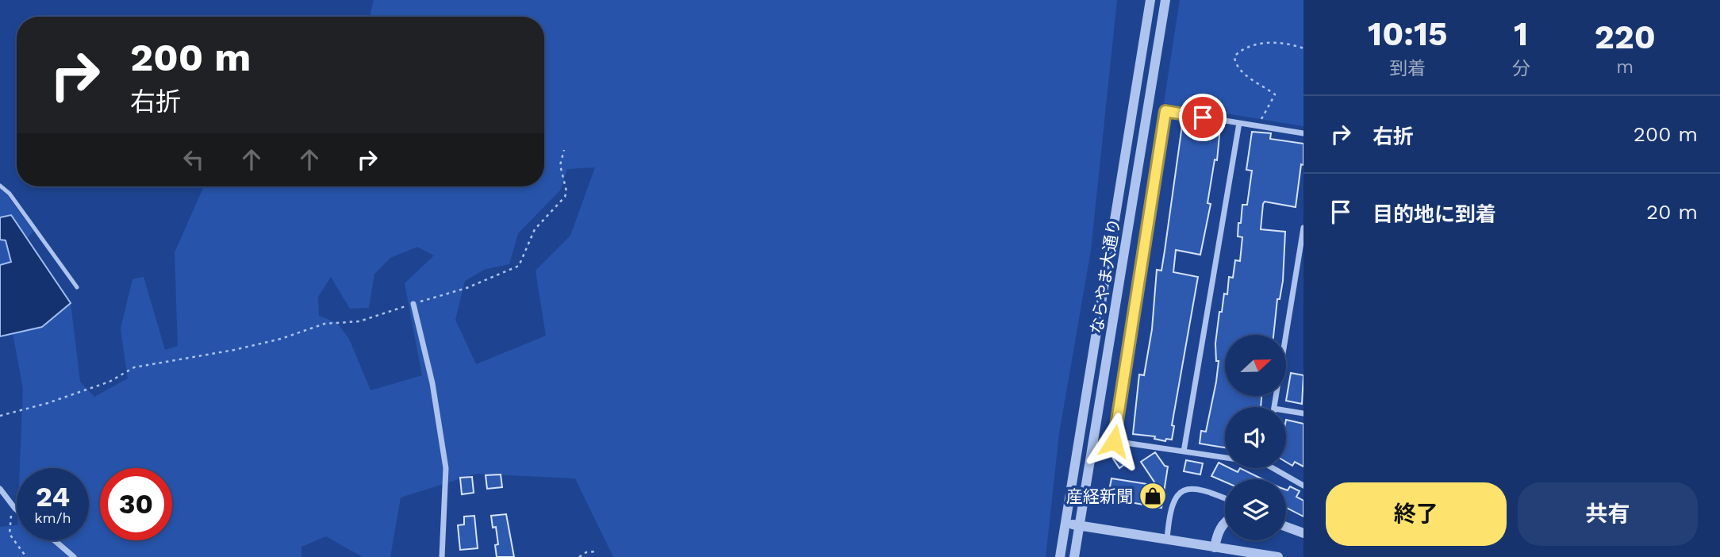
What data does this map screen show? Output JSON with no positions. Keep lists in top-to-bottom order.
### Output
{
  "streets": {
    "street": ["ならやま大通り"]
  },
  "places": {
    "shop": ["産経新聞"]
  },
  "north": "right",
  "page": {
    "eta": [
      "10:15",
      "到着",
      "1",
      "分",
      "220",
      "m"
    ],
    "turn": ["200 m", "右折"],
    "list": [
      {
        "name": "右折",
        "value": "200 m"
      },
      {
        "name": "目的地に到着",
        "value": "20 m"
      }
    ],
    "speed": "24 km/h",
    "limit": "30",
    "buttons": ["終了", "共有"]
  }
}
